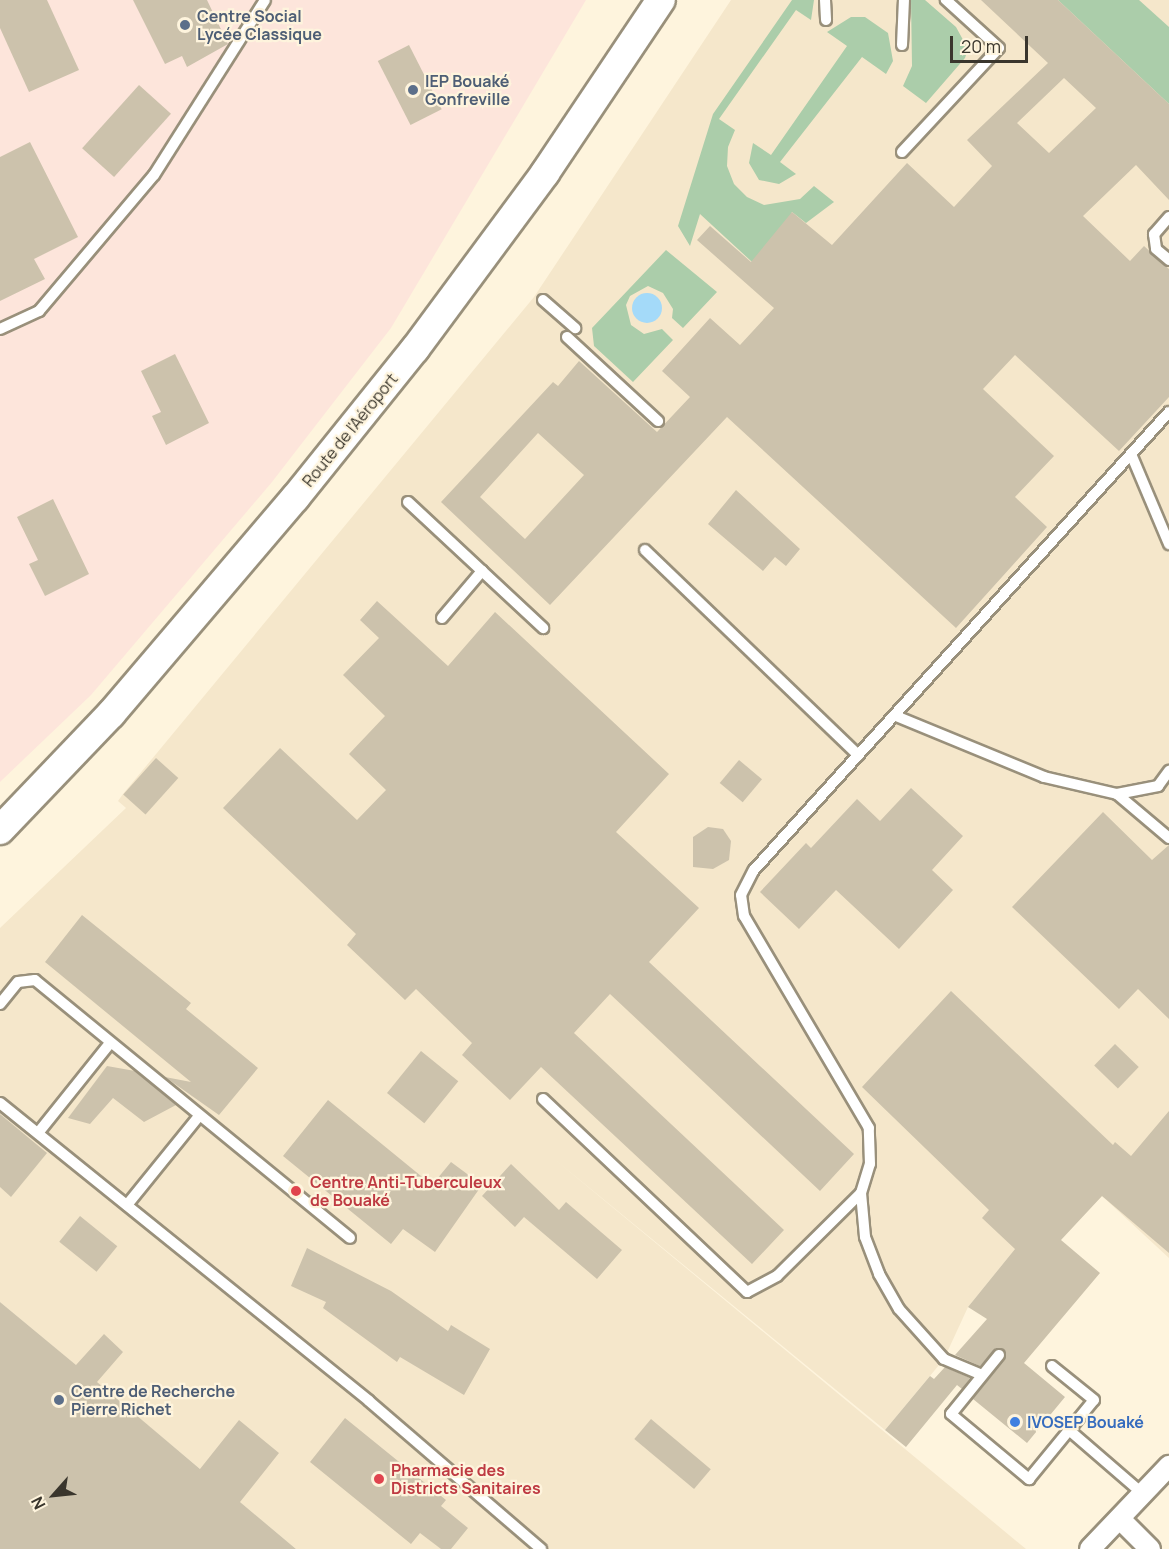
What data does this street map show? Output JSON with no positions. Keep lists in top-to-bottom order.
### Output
{
  "streets": {
    "main road": ["Route de l'Aéroport"]
  },
  "places": [
    "Centre Social Lycée Classique",
    "IEP Bouaké Gonfreville",
    "Centre Anti-Tuberculeux de Bouaké",
    "Centre de Recherche Pierre Richet",
    "IVOSEP Bouaké",
    "Pharmacie des Districts Sanitaires"
  ],
  "scale_bar": "20 m",
  "north": "bottom left"
}
